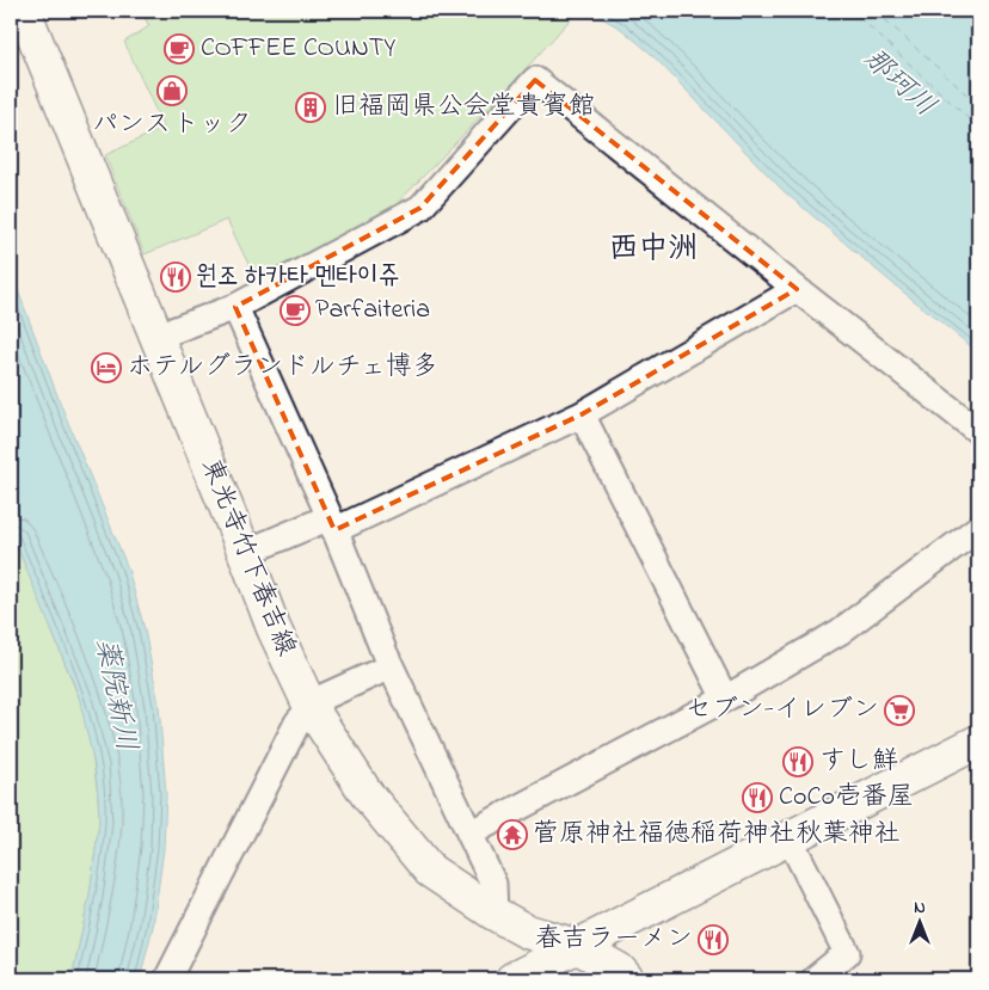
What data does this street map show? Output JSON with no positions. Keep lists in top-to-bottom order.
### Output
{
  "streets": {
    "main road": ["東光寺竹下春吉線"]
  },
  "districts": ["西中洲"],
  "water": ["那珂川", "薬院新川"],
  "places": {
    "cafe": ["COFFEE COUNTY", "Parfaiteria"],
    "shop": ["パンストック"],
    "building": ["旧福岡県公会堂貴賓館"],
    "restaurant": [
      "원조 하카타 멘타이쥬",
      "すし鮮",
      "CoCo壱番屋",
      "春吉ラーメン"
    ],
    "hotel": ["ホテルグランドルチェ博多"],
    "supermarket": ["セブン-イレブン"],
    "temple": ["菅原神社福徳稲荷神社秋葉神社"]
  },
  "north": "top"
}
